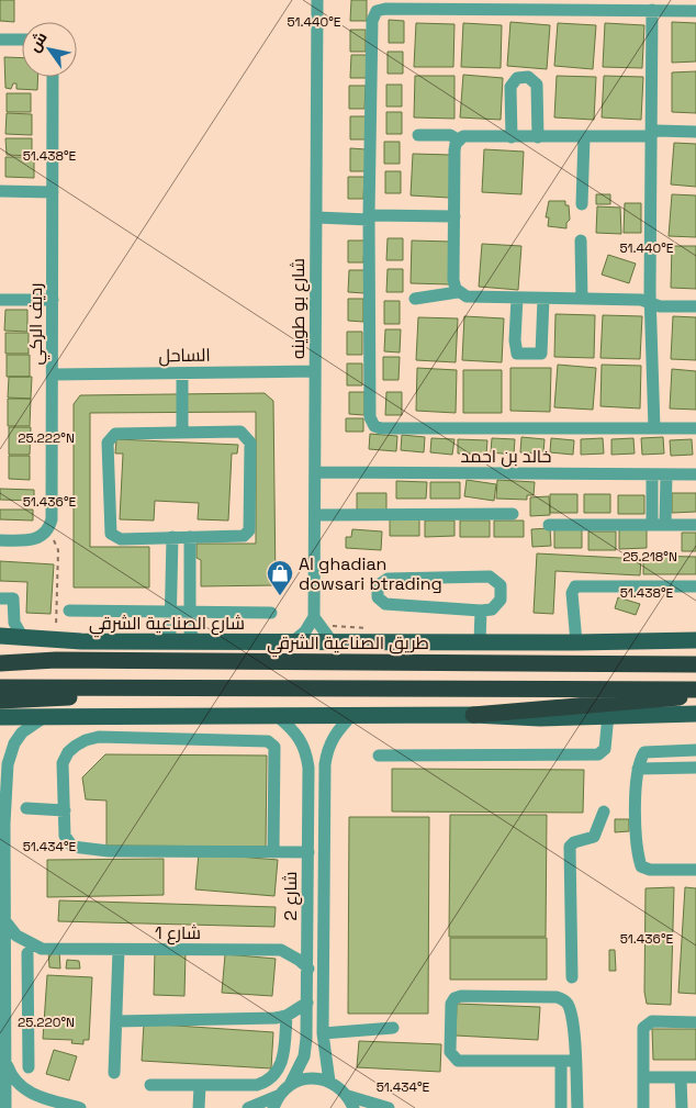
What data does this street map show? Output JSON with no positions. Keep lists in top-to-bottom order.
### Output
{
  "streets": {
    "highway": ["طريق الصناعية الشرقي"],
    "main road": ["شارع الصناعية الشرقي"],
    "street": [
      "شارع بو طوينه",
      "رديف الركي",
      "الساحل",
      "خالد بن احمد",
      "شارع 2",
      "شارع 1"
    ]
  },
  "crossings": [
    ["شارع بو طوينه", "الساحل"],
    ["شارع بو طوينه", "خالد بن احمد"],
    ["رديف الركي", "الساحل"],
    ["شارع 2", "شارع 1"]
  ],
  "places": {
    "shop": ["Al ghadian dowsari btrading"]
  },
  "north": "top left",
  "coordinates": [
    "51.440°E",
    "51.438°E",
    "25.222°N",
    "51.436°E",
    "25.218°N",
    "51.434°E",
    "25.220°N"
  ]
}
